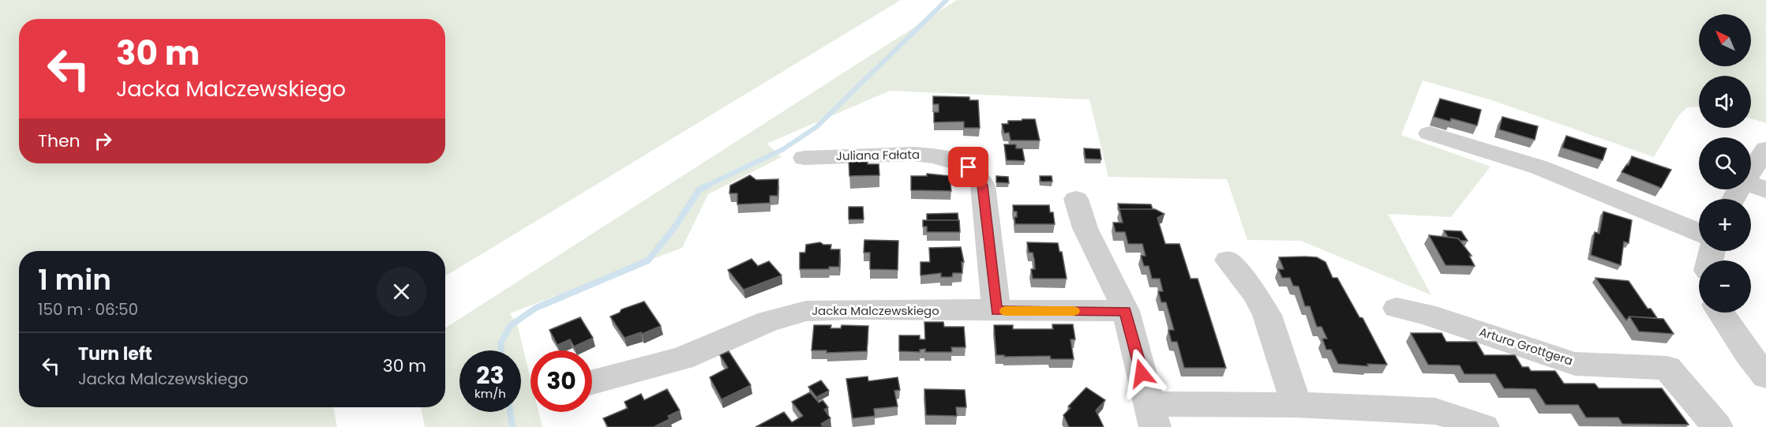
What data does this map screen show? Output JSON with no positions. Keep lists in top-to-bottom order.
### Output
{
  "streets": {
    "street": ["Juliana Fałata", "Jacka Malczewskiego", "Artura Grottgera"]
  },
  "crossings": [
    ["Juliana Fałata", "Jacka Malczewskiego"]
  ],
  "north": "top left",
  "page": {
    "map_buttons": ["+", "−"],
    "turn": ["30 m", "Jacka Malczewskiego"],
    "then": "Then",
    "heading": ["1 min", "150 m · 06:50"],
    "list": [
      {
        "name": "Turn left",
        "note": "Jacka Malczewskiego",
        "value": "30 m"
      }
    ],
    "speed": "23 km/h",
    "limit": "30"
  }
}
